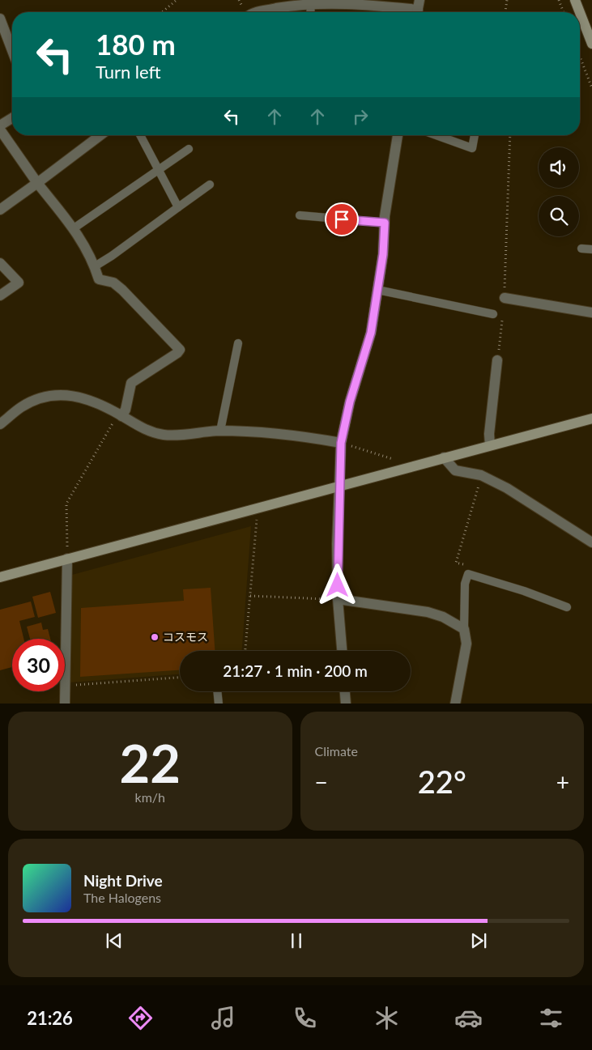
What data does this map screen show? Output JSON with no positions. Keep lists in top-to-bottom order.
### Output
{
  "places": ["コスモス"],
  "page": {
    "turn": ["180 m", "Turn left"],
    "limit": "30",
    "trip": "21:27 · 1 min · 200 m",
    "tile": [
      ["22", "km/h"],
      "Climate"
    ],
    "heat": ["−", "22°", "+"],
    "song": ["Night Drive", "The Halogens"],
    "tabs": "21:26"
  }
}
